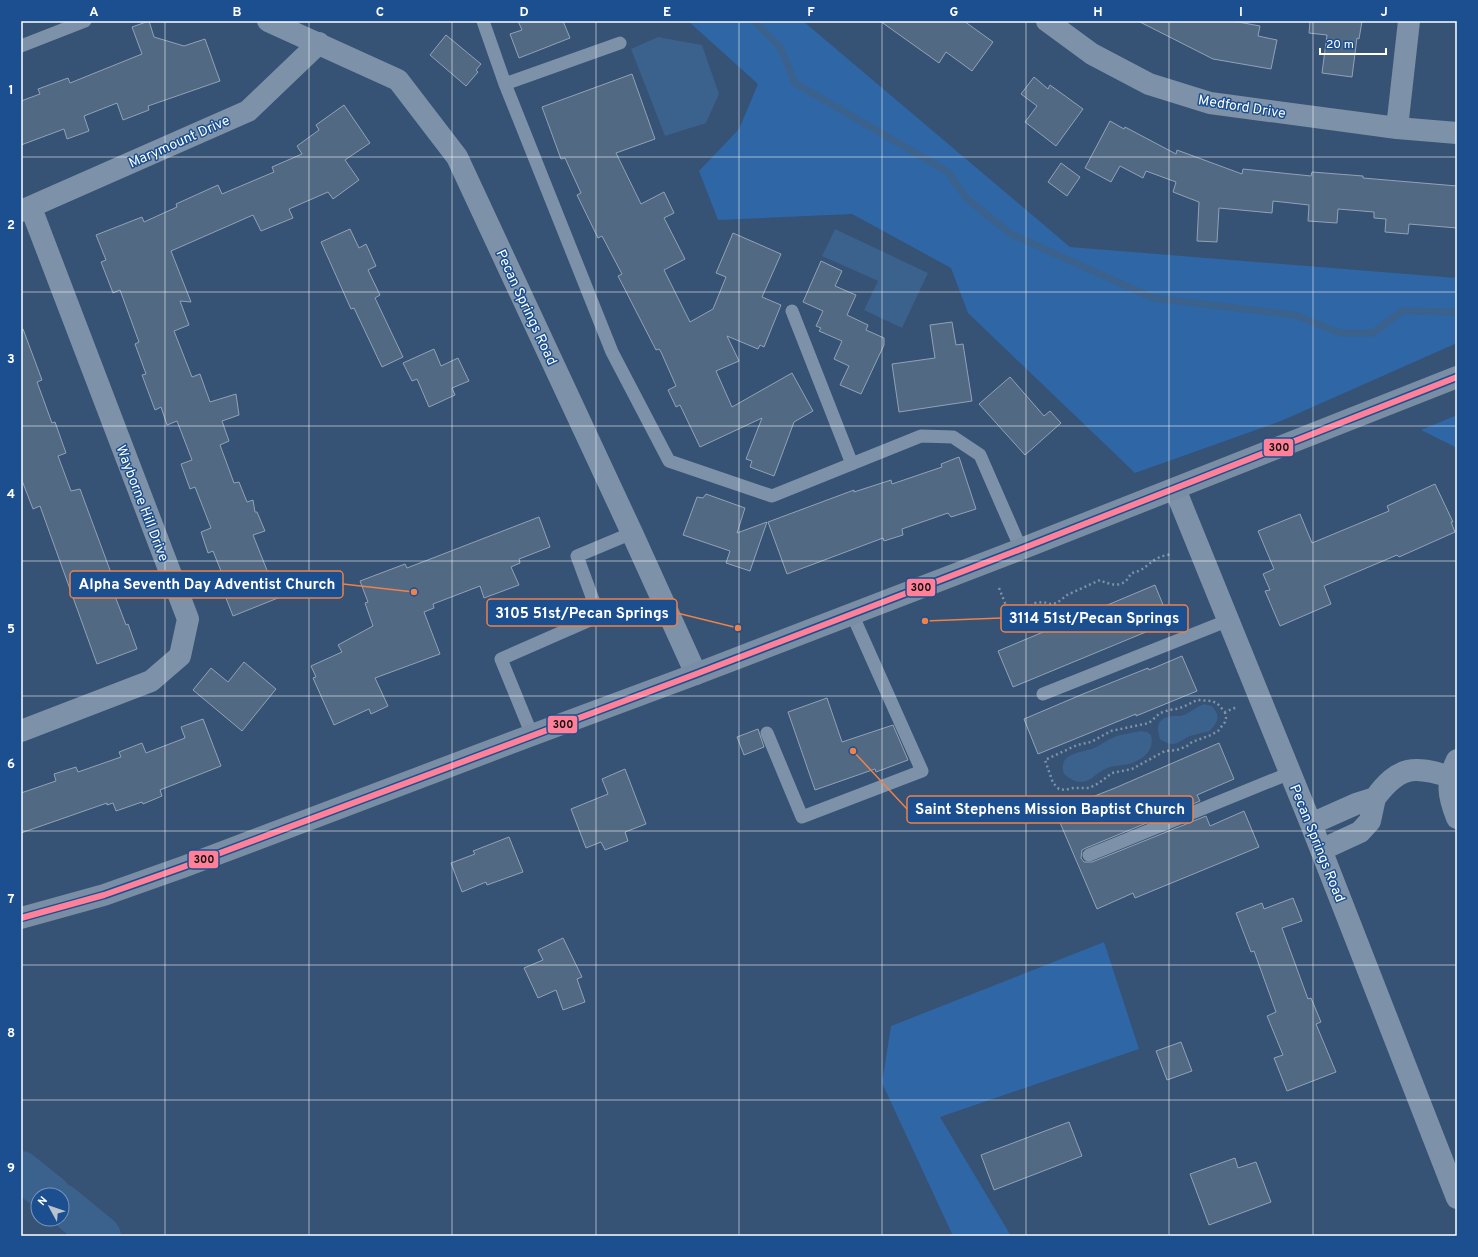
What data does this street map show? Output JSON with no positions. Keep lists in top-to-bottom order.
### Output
{
  "streets": {
    "street": [
      "Medford Drive",
      "Marymount Drive",
      "Pecan Springs Road",
      "Wayborne Hill Drive"
    ]
  },
  "crossings": [
    ["Marymount Drive", "Pecan Springs Road"],
    ["Marymount Drive", "Wayborne Hill Drive"]
  ],
  "places": [
    "Alpha Seventh Day Adventist Church",
    "3114 51st/Pecan Springs",
    "3105 51st/Pecan Springs",
    "Saint Stephens Mission Baptist Church"
  ],
  "lines": ["transit line 300"],
  "scale_bar": "20 m",
  "north": "top left",
  "grid": {
    "columns": [
      "A",
      "B",
      "C",
      "D",
      "E",
      "F",
      "G",
      "H",
      "I",
      "J"
    ],
    "rows": [
      "1",
      "2",
      "3",
      "4",
      "5",
      "6",
      "7",
      "8",
      "9"
    ]
  }
}
